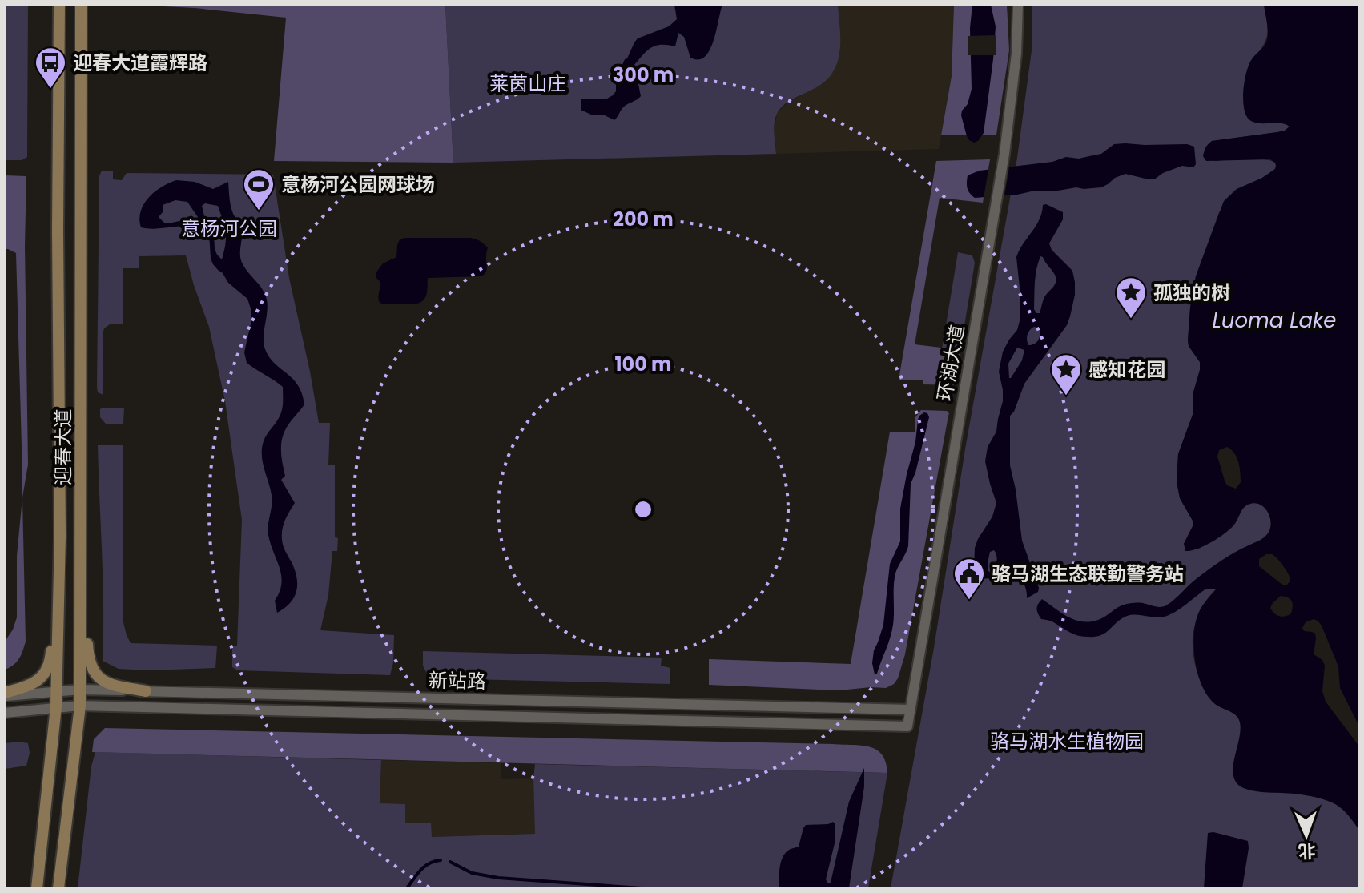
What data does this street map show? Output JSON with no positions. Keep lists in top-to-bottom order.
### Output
{
  "streets": {
    "main road": ["迎春大道"],
    "street": ["环湖大道", "新站路"]
  },
  "crossings": [
    ["环湖大道", "新站路"],
    ["迎春大道", "新站路"]
  ],
  "water": ["Luoma Lake"],
  "parks": ["莱茵山庄", "意杨河公园", "骆马湖水生植物园"],
  "places": {
    "bus stop": ["迎春大道霞辉路"],
    "sports": ["意杨河公园网球场"],
    "place": ["孤独的树", "感知花园"],
    "public building": ["骆马湖生态联勤警务站"]
  },
  "north": "bottom",
  "rings": ["300 m", "200 m", "100 m"]
}
